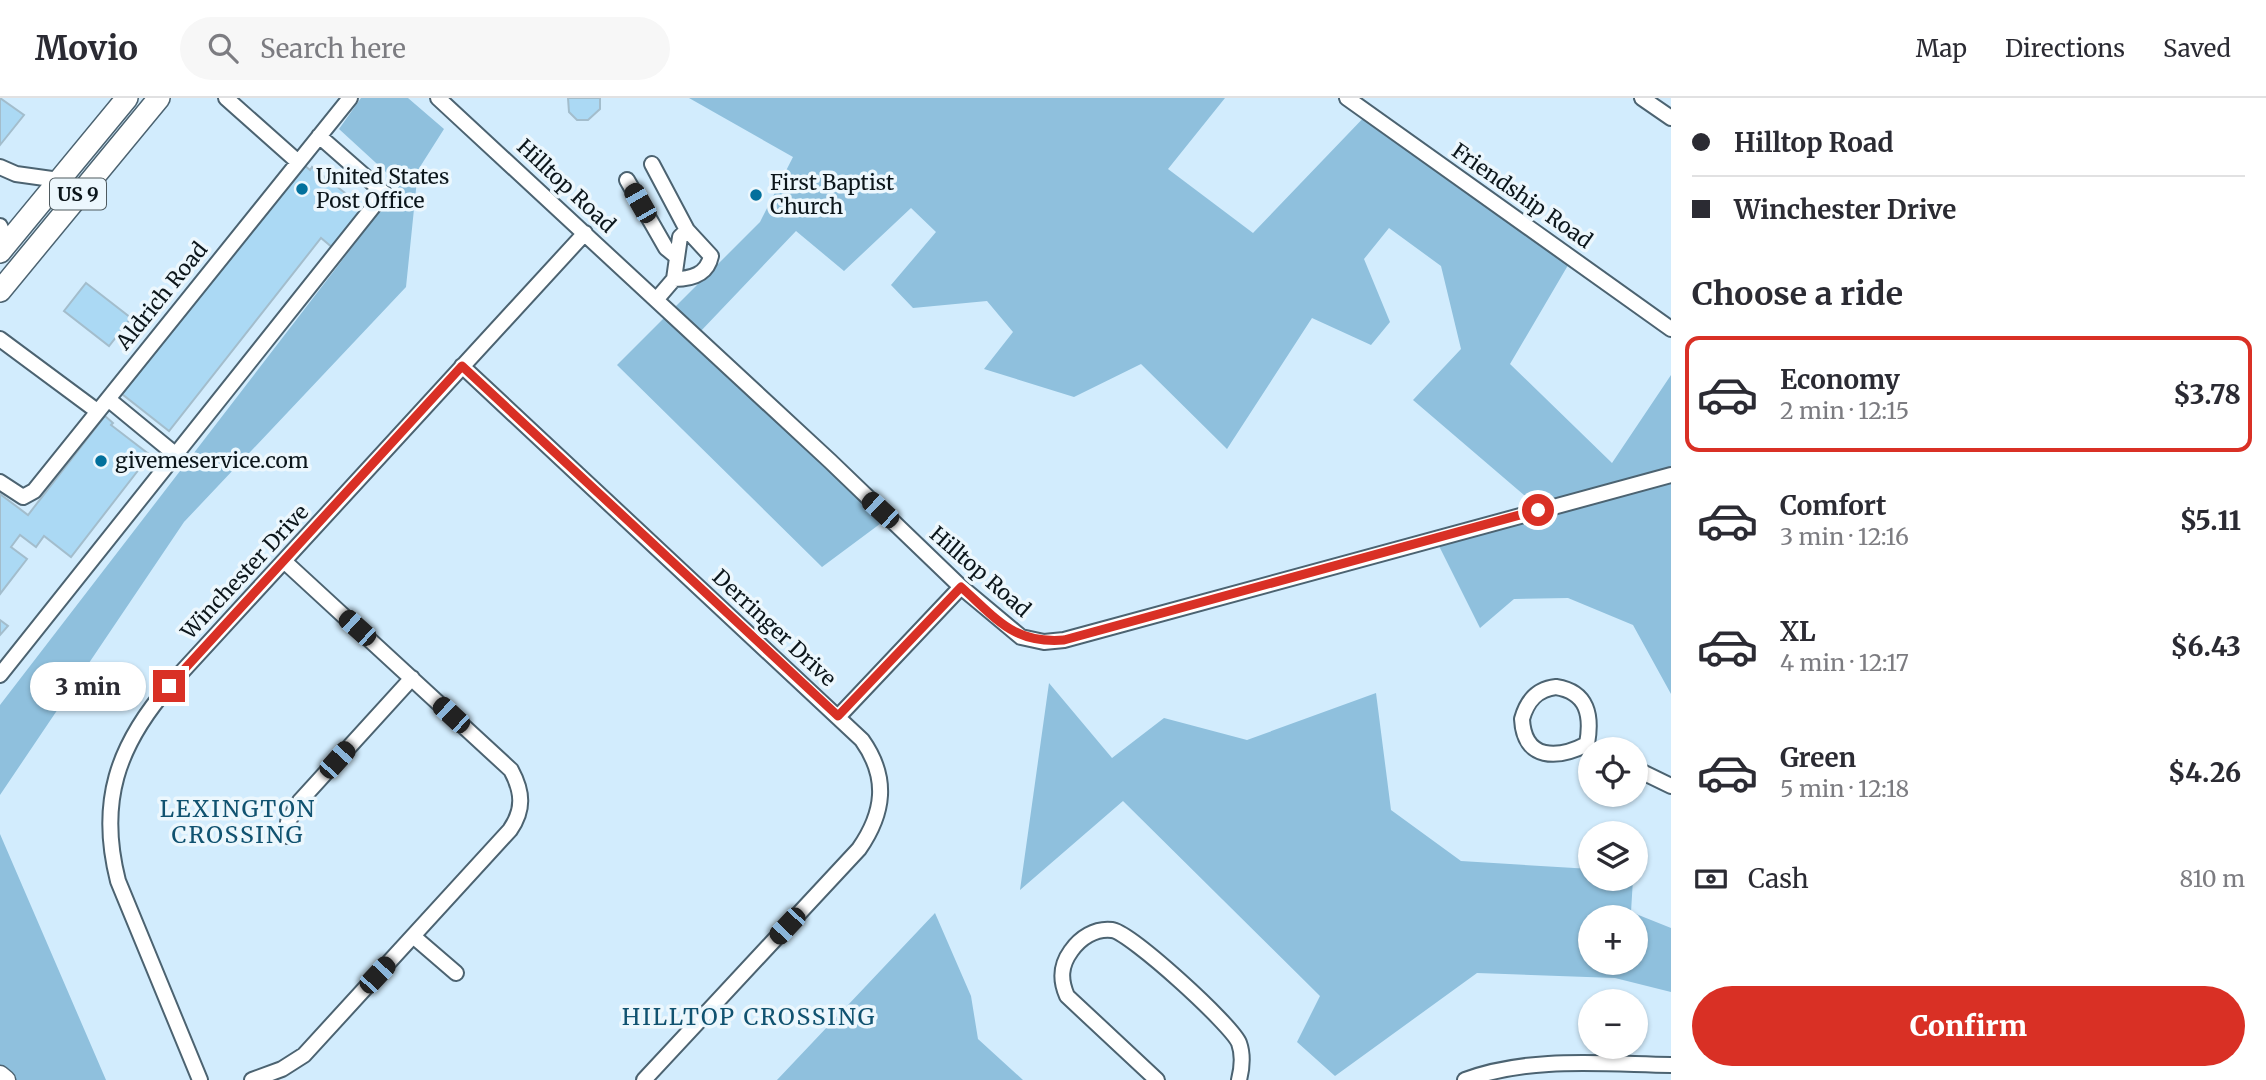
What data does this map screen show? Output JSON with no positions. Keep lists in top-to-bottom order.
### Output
{
  "streets": {
    "highway": ["US 9"],
    "street": [
      "Hilltop Road",
      "Friendship Road",
      "Aldrich Road",
      "Winchester Drive",
      "Derringer Drive"
    ]
  },
  "crossings": [
    ["Hilltop Road", "Winchester Drive"],
    ["Winchester Drive", "Derringer Drive"]
  ],
  "districts": ["LEXINGTON CROSSING", "HILLTOP CROSSING"],
  "places": ["United States Post Office", "First Baptist Church", "givemeservice.com"],
  "page": {
    "header": "Movio",
    "search": "Search here",
    "nav": ["Map", "Directions", "Saved"],
    "banner": ["Hilltop Road", "Winchester Drive"],
    "heading": "Choose a ride",
    "list": [
      {
        "name": "Economy",
        "note": "2 min · 12:15",
        "value": "$3.78"
      },
      {
        "name": "Comfort",
        "note": "3 min · 12:16",
        "value": "$5.11"
      },
      {
        "name": "XL",
        "note": "4 min · 12:17",
        "value": "$6.43"
      },
      {
        "name": "Green",
        "note": "5 min · 12:18",
        "value": "$4.26"
      }
    ],
    "bubble": "3 min",
    "map_buttons": ["+", "−"],
    "pay": ["Cash", "810 m"],
    "buttons": "Confirm"
  }
}
